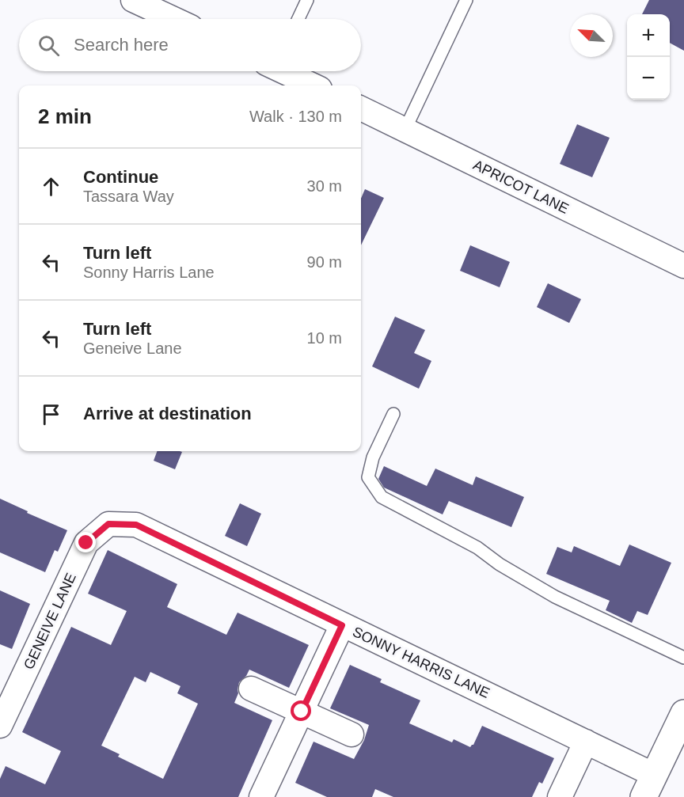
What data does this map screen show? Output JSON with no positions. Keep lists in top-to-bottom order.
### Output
{
  "streets": {
    "street": ["APRICOT LANE", "GENEIVE LANE", "SONNY HARRIS LANE"]
  },
  "crossings": [
    ["GENEIVE LANE", "SONNY HARRIS LANE"]
  ],
  "north": "top left",
  "page": {
    "map_buttons": ["+", "−"],
    "search": "Search here",
    "heading": ["2 min", "Walk · 130 m"],
    "list": [
      ["Continue", "Tassara Way", "30 m"],
      ["Turn left", "Sonny Harris Lane", "90 m"],
      ["Turn left", "Geneive Lane", "10 m"],
      "Arrive at destination"
    ]
  }
}
